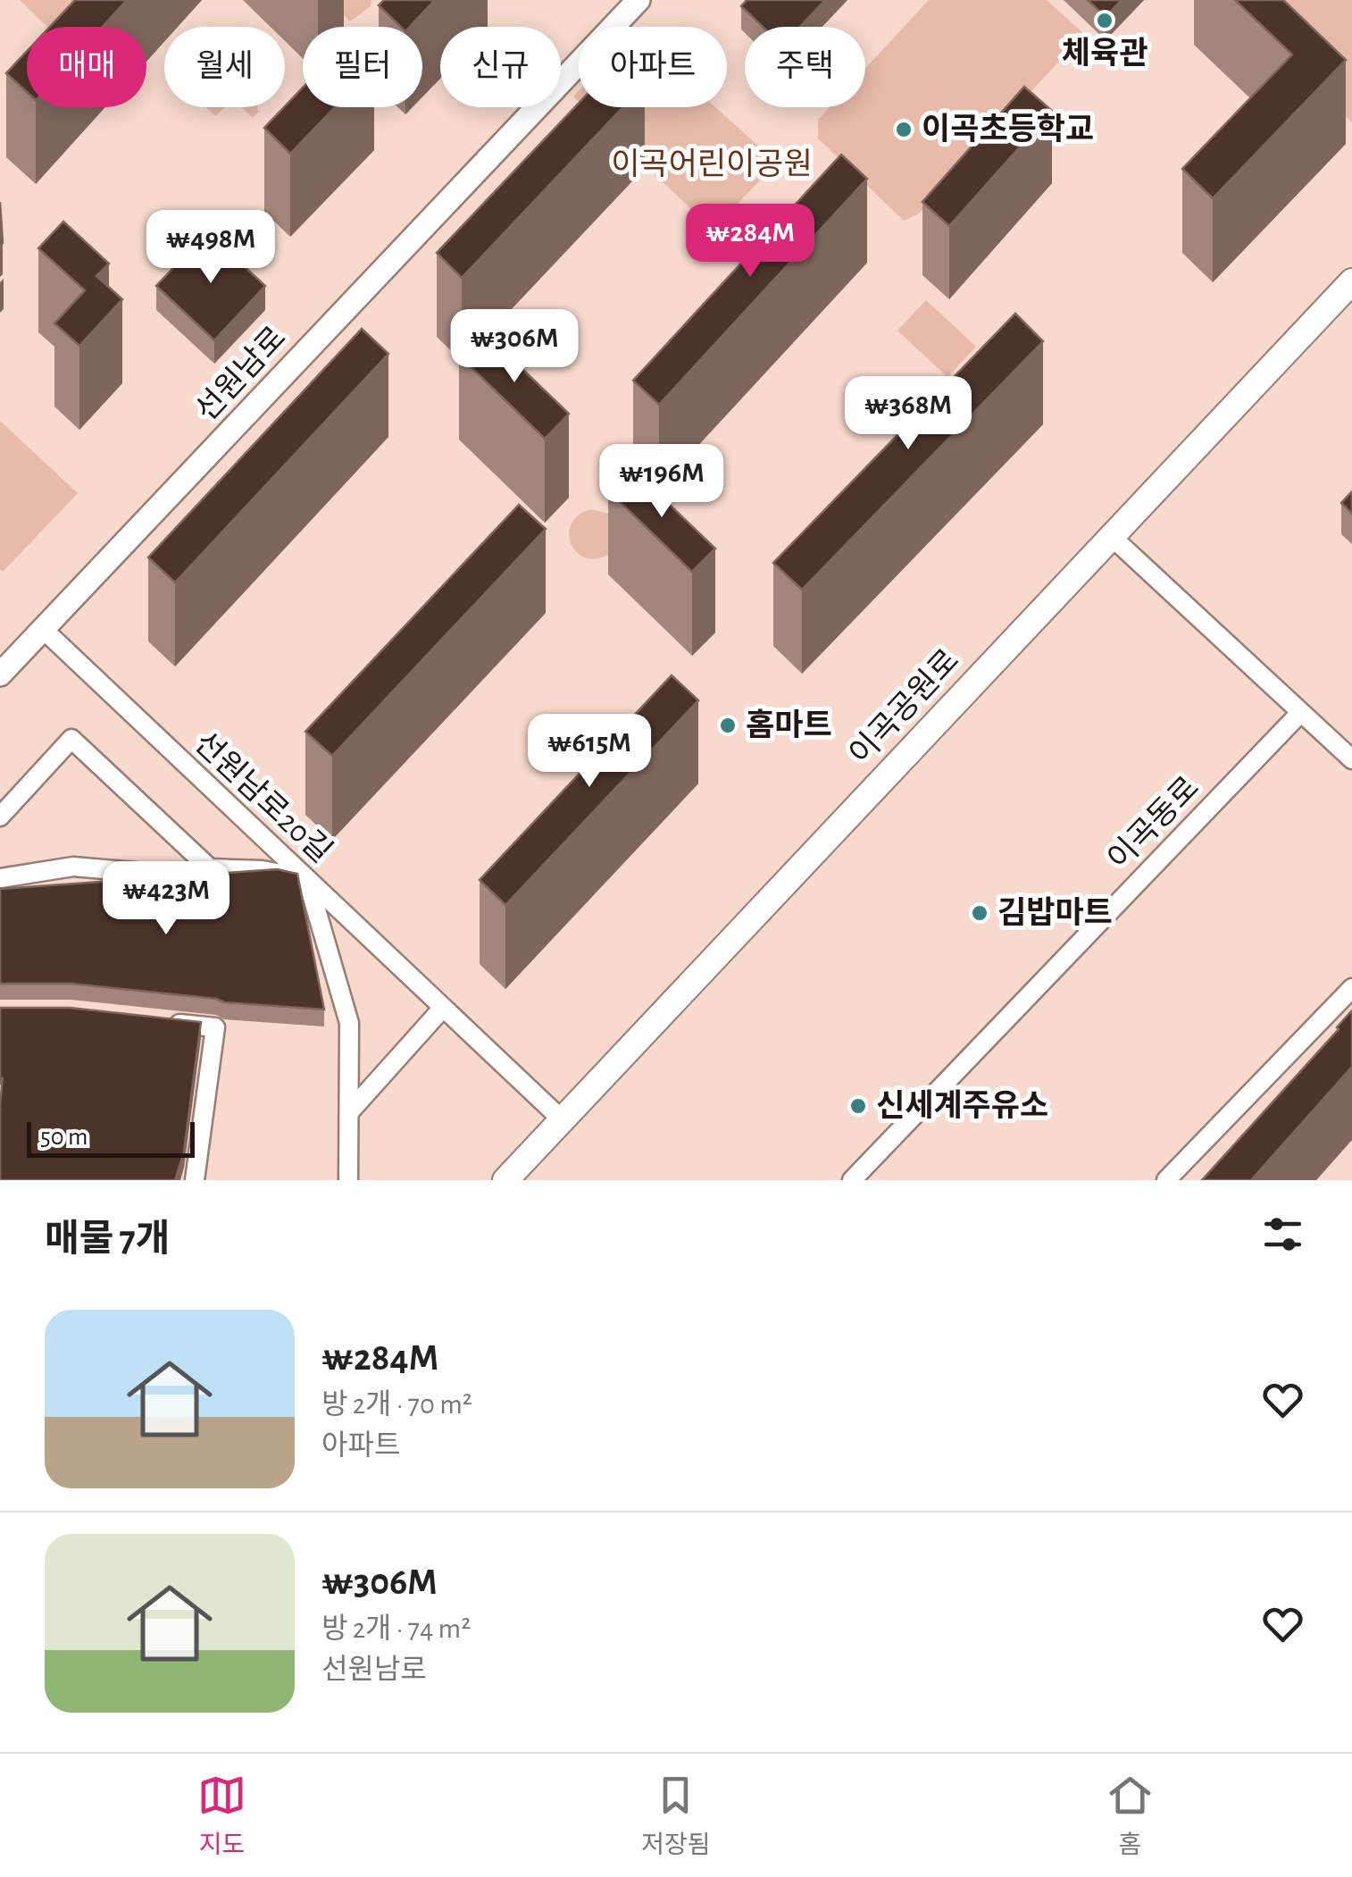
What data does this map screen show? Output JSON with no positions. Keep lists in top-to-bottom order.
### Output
{
  "streets": {
    "main road": ["이곡공원로"],
    "street": ["선원남로", "선원남로20길", "이곡동로"]
  },
  "crossings": [
    ["선원남로", "선원남로20길"],
    ["이곡공원로", "선원남로20길"]
  ],
  "parks": ["이곡어린이공원"],
  "places": [
    "체육관",
    "이곡초등학교",
    "홈마트",
    "김밥마트",
    "신세계주유소"
  ],
  "scale_bar": "50 m",
  "page": {
    "chip": [
      "매매",
      "월세",
      "필터",
      "신규",
      "아파트",
      "주택"
    ],
    "price": [
      "₩284M",
      "₩498M",
      "₩306M",
      "₩368M",
      "₩196M",
      "₩615M",
      "₩423M"
    ],
    "scale": "50 m",
    "heading": "매물 7개",
    "list": [
      {
        "name": "₩284M",
        "note": "방 2개 · 70 m² · 아파트"
      },
      {
        "name": "₩306M",
        "note": "방 2개 · 74 m² · 선원남로"
      }
    ],
    "tabs": ["지도", "저장됨", "홈"]
  }
}
